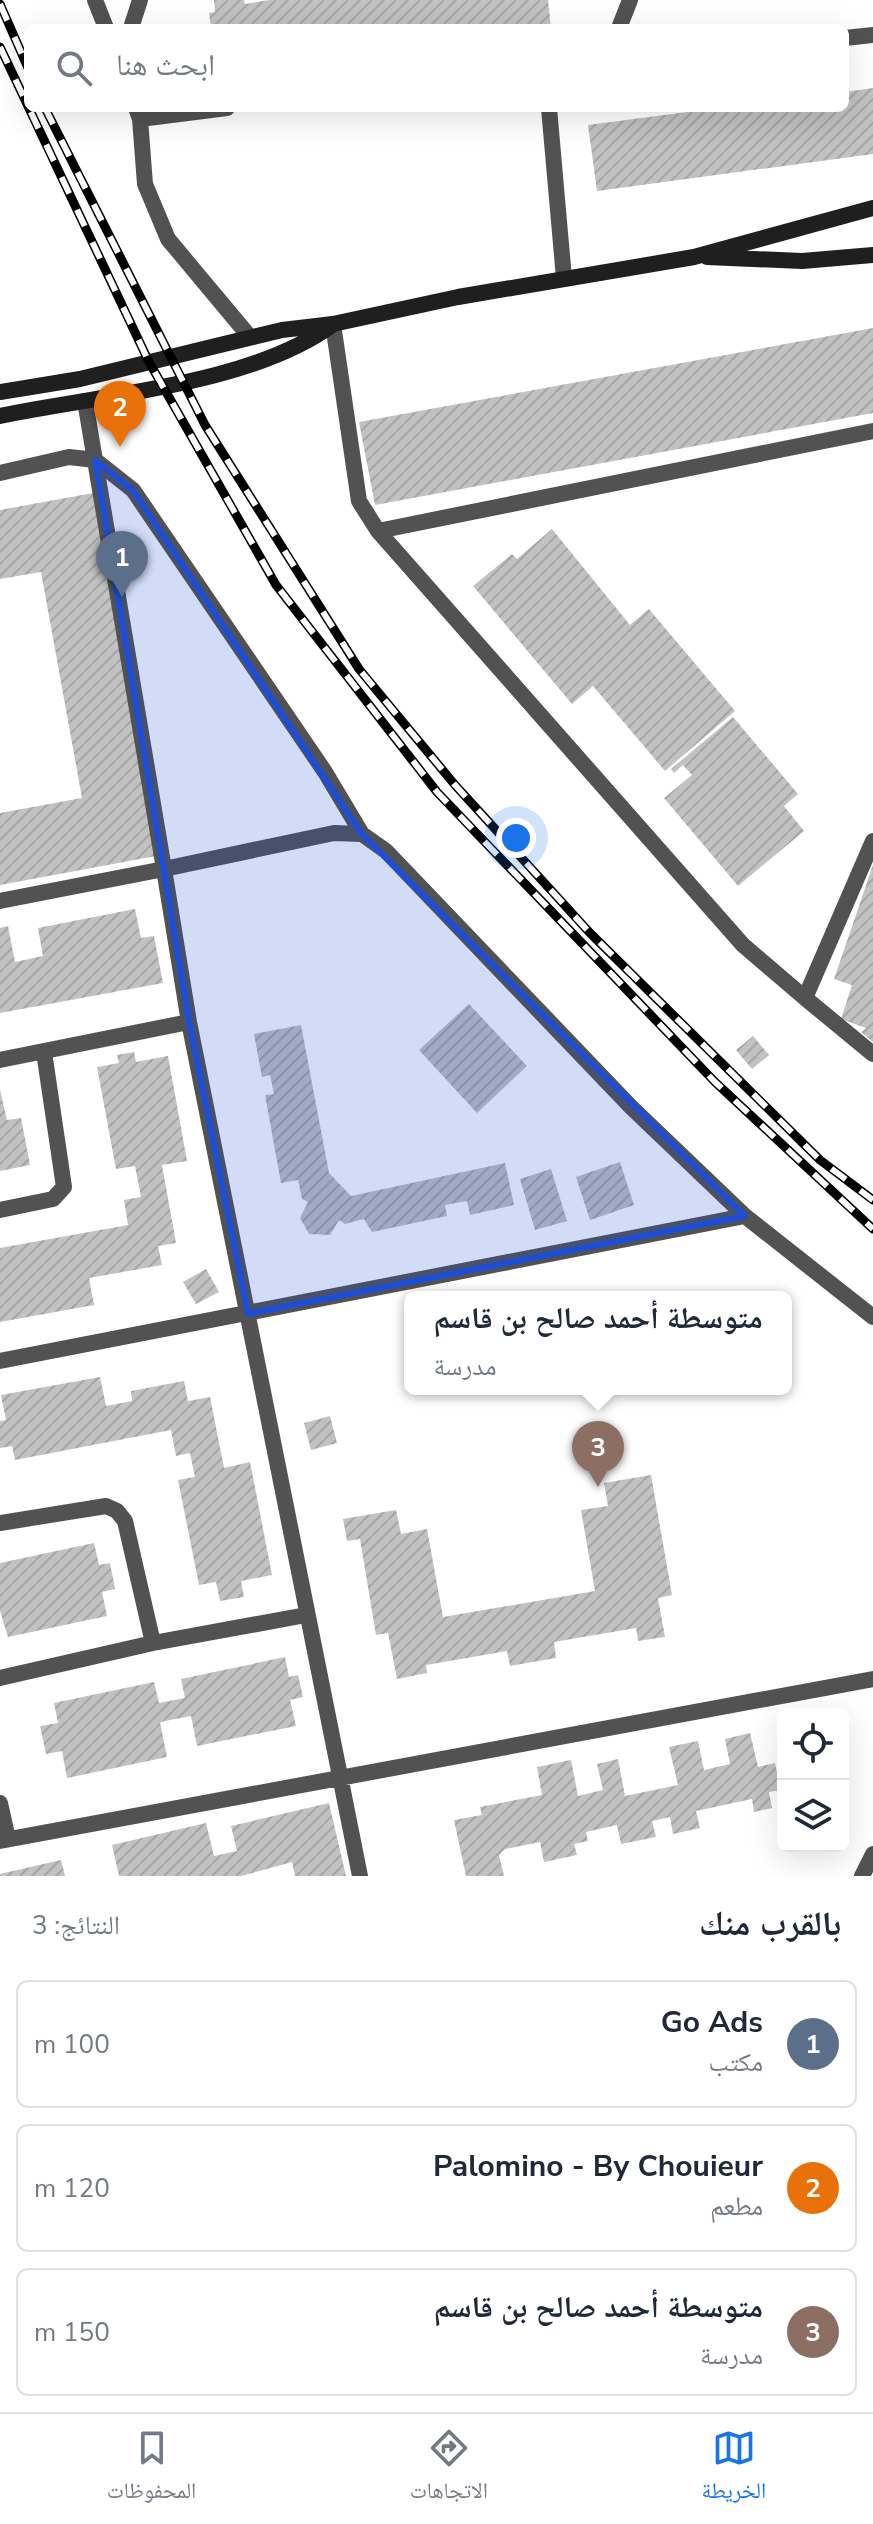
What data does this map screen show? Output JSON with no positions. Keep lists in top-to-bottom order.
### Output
{
  "page": {
    "search": "ابحث هنا",
    "pins": ["2", "1", "3"],
    "popup": ["متوسطة أحمد صالح بن قاسم", "مدرسة"],
    "heading": ["بالقرب منك", "النتائج: 3"],
    "list": [
      {
        "mark": "1",
        "name": "Go Ads",
        "note": "مكتب",
        "value": "100 m"
      },
      {
        "mark": "2",
        "name": "Palomino - By Chouieur",
        "note": "مطعم",
        "value": "120 m"
      },
      {
        "mark": "3",
        "name": "متوسطة أحمد صالح بن قاسم",
        "note": "مدرسة",
        "value": "150 m"
      }
    ],
    "nav": ["الخريطة", "الاتجاهات", "المحفوظات"]
  }
}
